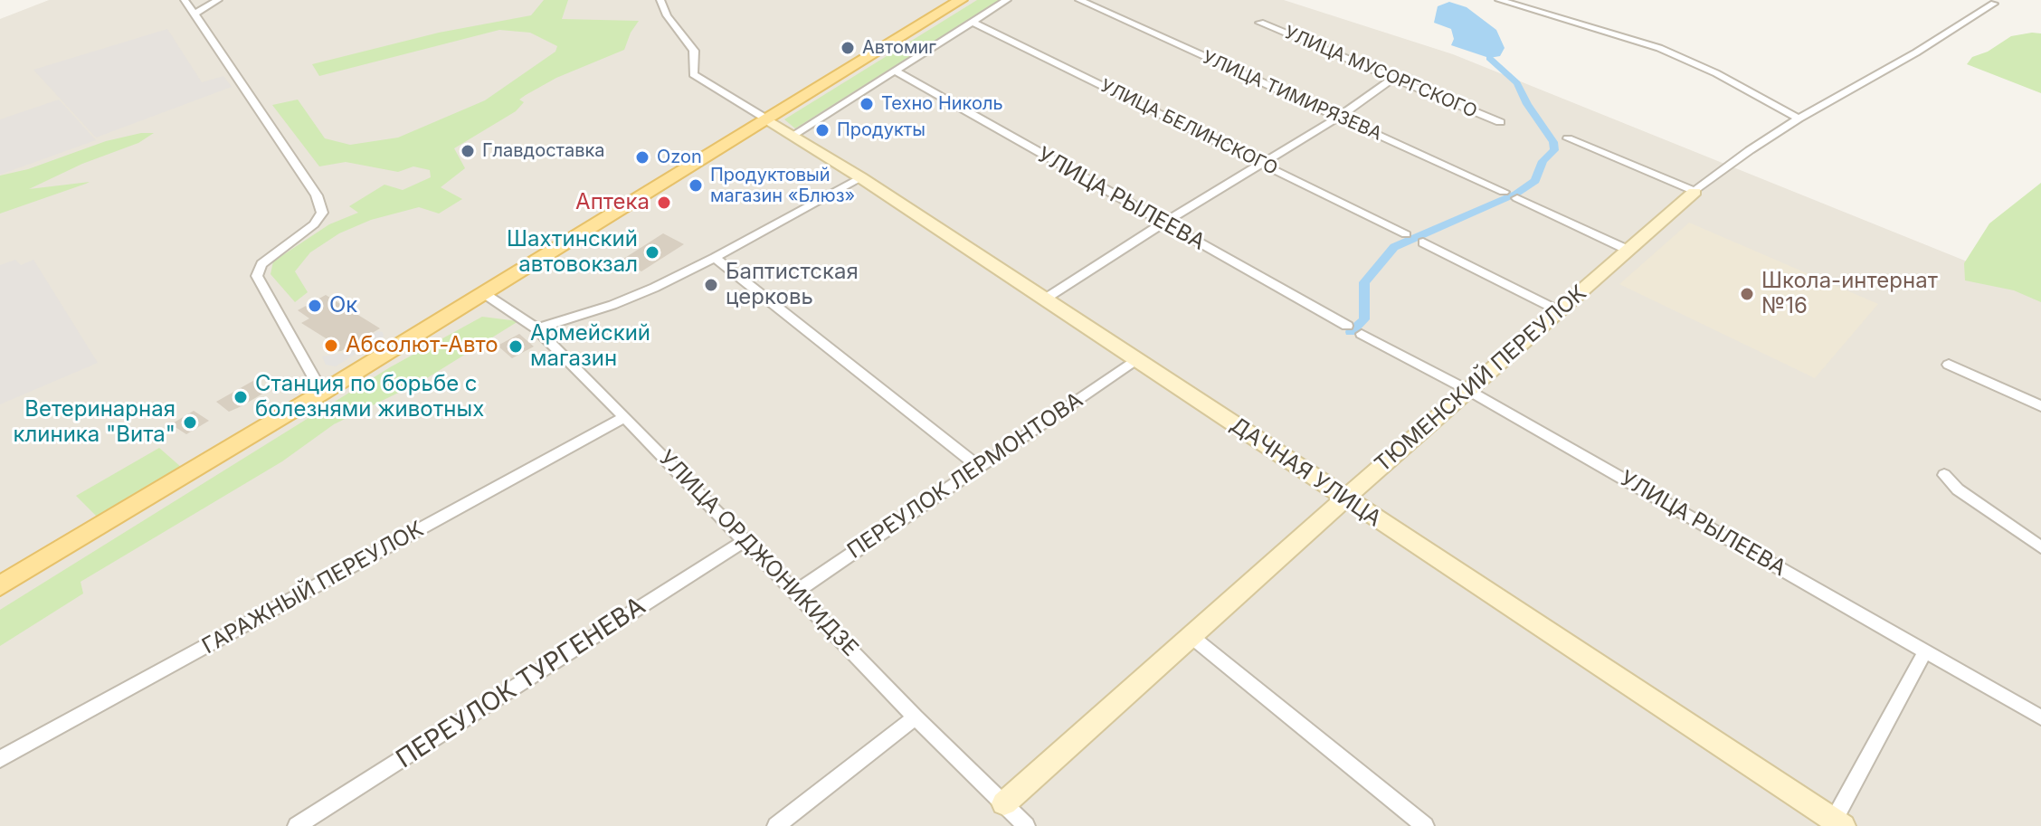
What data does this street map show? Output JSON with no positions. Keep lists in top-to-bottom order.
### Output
{
  "streets": {
    "street": [
      "УЛИЦА МУСОРГСКОГО",
      "УЛИЦА ТИМИРЯЗЕВА",
      "УЛИЦА БЕЛИНСКОГО",
      "УЛИЦА РЫЛЕЕВА",
      "ТЮМЕНСКИЙ ПЕРЕУЛОК",
      "ДАЧНАЯ УЛИЦА",
      "ПЕРЕУЛОК ЛЕРМОНТОВА",
      "УЛИЦА ОРДЖОНИКИДЗЕ",
      "ГАРАЖНЫЙ ПЕРЕУЛОК",
      "ПЕРЕУЛОК ТУРГЕНЕВА"
    ]
  },
  "crossings": [
    ["УЛИЦА РЫЛЕЕВА", "ТЮМЕНСКИЙ ПЕРЕУЛОК"],
    ["ТЮМЕНСКИЙ ПЕРЕУЛОК", "ДАЧНАЯ УЛИЦА"],
    ["ТЮМЕНСКИЙ ПЕРЕУЛОК", "УЛИЦА ОРДЖОНИКИДЗЕ"],
    ["ДАЧНАЯ УЛИЦА", "ПЕРЕУЛОК ЛЕРМОНТОВА"],
    ["ПЕРЕУЛОК ЛЕРМОНТОВА", "УЛИЦА ОРДЖОНИКИДЗЕ"],
    ["УЛИЦА ОРДЖОНИКИДЗЕ", "ГАРАЖНЫЙ ПЕРЕУЛОК"],
    ["УЛИЦА ОРДЖОНИКИДЗЕ", "ПЕРЕУЛОК ТУРГЕНЕВА"]
  ],
  "places": [
    "Автомиг",
    "Техно Николь",
    "Продукты",
    "Главдоставка",
    "Ozon",
    "Продуктовый магазин «Блюз»",
    "Аптека",
    "Шахтинский автовокзал",
    "Баптистская церковь",
    "Школа-интернат №16",
    "Ок",
    "Абсолют-Авто",
    "Армейский магазин",
    "Станция по борьбе с болезнями животных",
    "Ветеринарная клиника \"Вита\""
  ]
}
